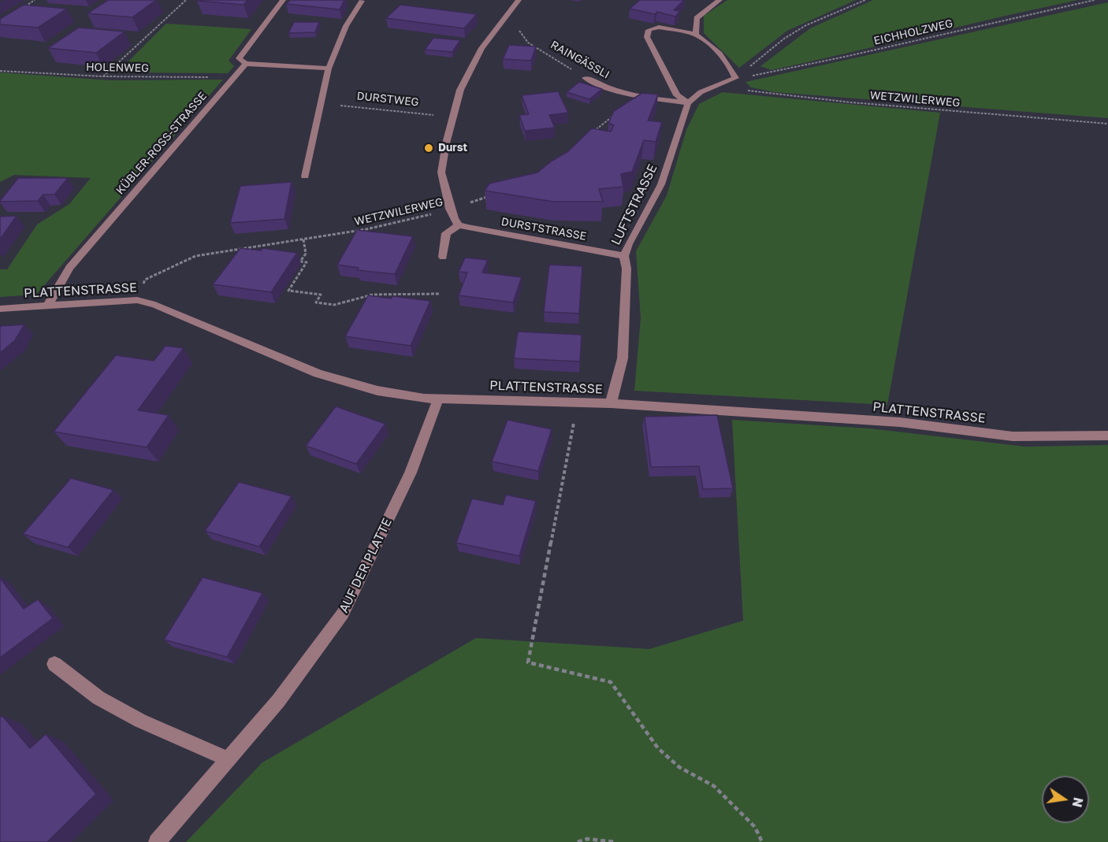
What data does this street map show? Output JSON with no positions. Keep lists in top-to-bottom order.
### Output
{
  "streets": {
    "street": [
      "RAINGÄSSLI",
      "KÜBLER-ROSS-STRASSE",
      "LUFTSTRASSE",
      "DURSTSTRASSE",
      "PLATTENSTRASSE",
      "AUF DER PLATTE"
    ],
    "path": [
      "EICHHOLZWEG",
      "HOLENWEG",
      "DURSTWEG",
      "WETZWILERWEG"
    ]
  },
  "crossings": [
    ["RAINGÄSSLI", "LUFTSTRASSE"],
    ["HOLENWEG", "KÜBLER-ROSS-STRASSE"],
    ["WETZWILERWEG", "PLATTENSTRASSE"],
    ["KÜBLER-ROSS-STRASSE", "PLATTENSTRASSE"],
    ["LUFTSTRASSE", "DURSTSTRASSE"],
    ["LUFTSTRASSE", "PLATTENSTRASSE"],
    ["PLATTENSTRASSE", "AUF DER PLATTE"]
  ],
  "places": ["Durst"],
  "north": "right"
}
